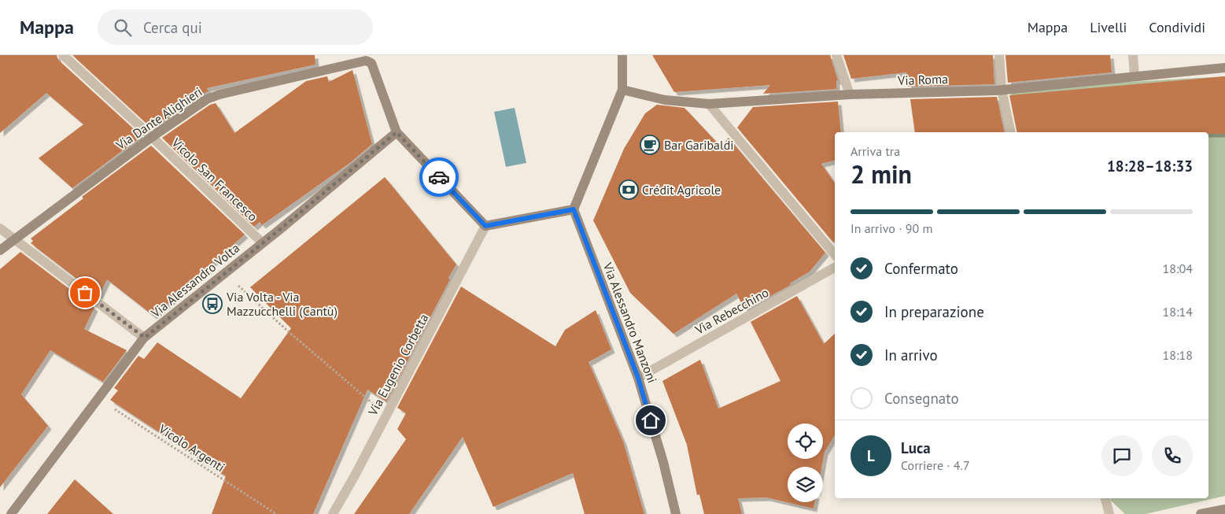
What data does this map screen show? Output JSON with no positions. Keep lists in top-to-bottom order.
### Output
{
  "streets": {
    "street": [
      "Via Roma",
      "Via Dante Alighieri",
      "Vicolo San Francesco",
      "Via Alessandro Volta",
      "Via Rebecchino",
      "Via Alessandro Manzoni",
      "Via Eugenio Corbetta"
    ],
    "path": ["Vicolo Argenti"]
  },
  "crossings": [
    ["Via Dante Alighieri", "Vicolo San Francesco"],
    ["Via Dante Alighieri", "Via Alessandro Volta"],
    ["Vicolo San Francesco", "Via Alessandro Volta"],
    ["Via Alessandro Volta", "Vicolo Argenti"],
    ["Via Rebecchino", "Via Alessandro Manzoni"]
  ],
  "places": {
    "cafe": ["Bar Garibaldi"],
    "bank": ["Crédit Agricole"],
    "bus stop": ["Via Volta - Via Mazzucchelli (Cantù)"]
  },
  "page": {
    "header": "Mappa",
    "search": "Cerca qui",
    "nav": ["Mappa", "Livelli", "Condividi"],
    "heading": ["2 min", "Arriva tra", "18:28–18:33"],
    "panel": ["Luca", "Corriere · 4.7"],
    "bar": "In arrivo · 90 m",
    "list": [
      ["Confermato", "18:04"],
      ["In preparazione", "18:14"],
      ["In arrivo", "18:18"],
      "Consegnato"
    ],
    "round": "L"
  }
}
